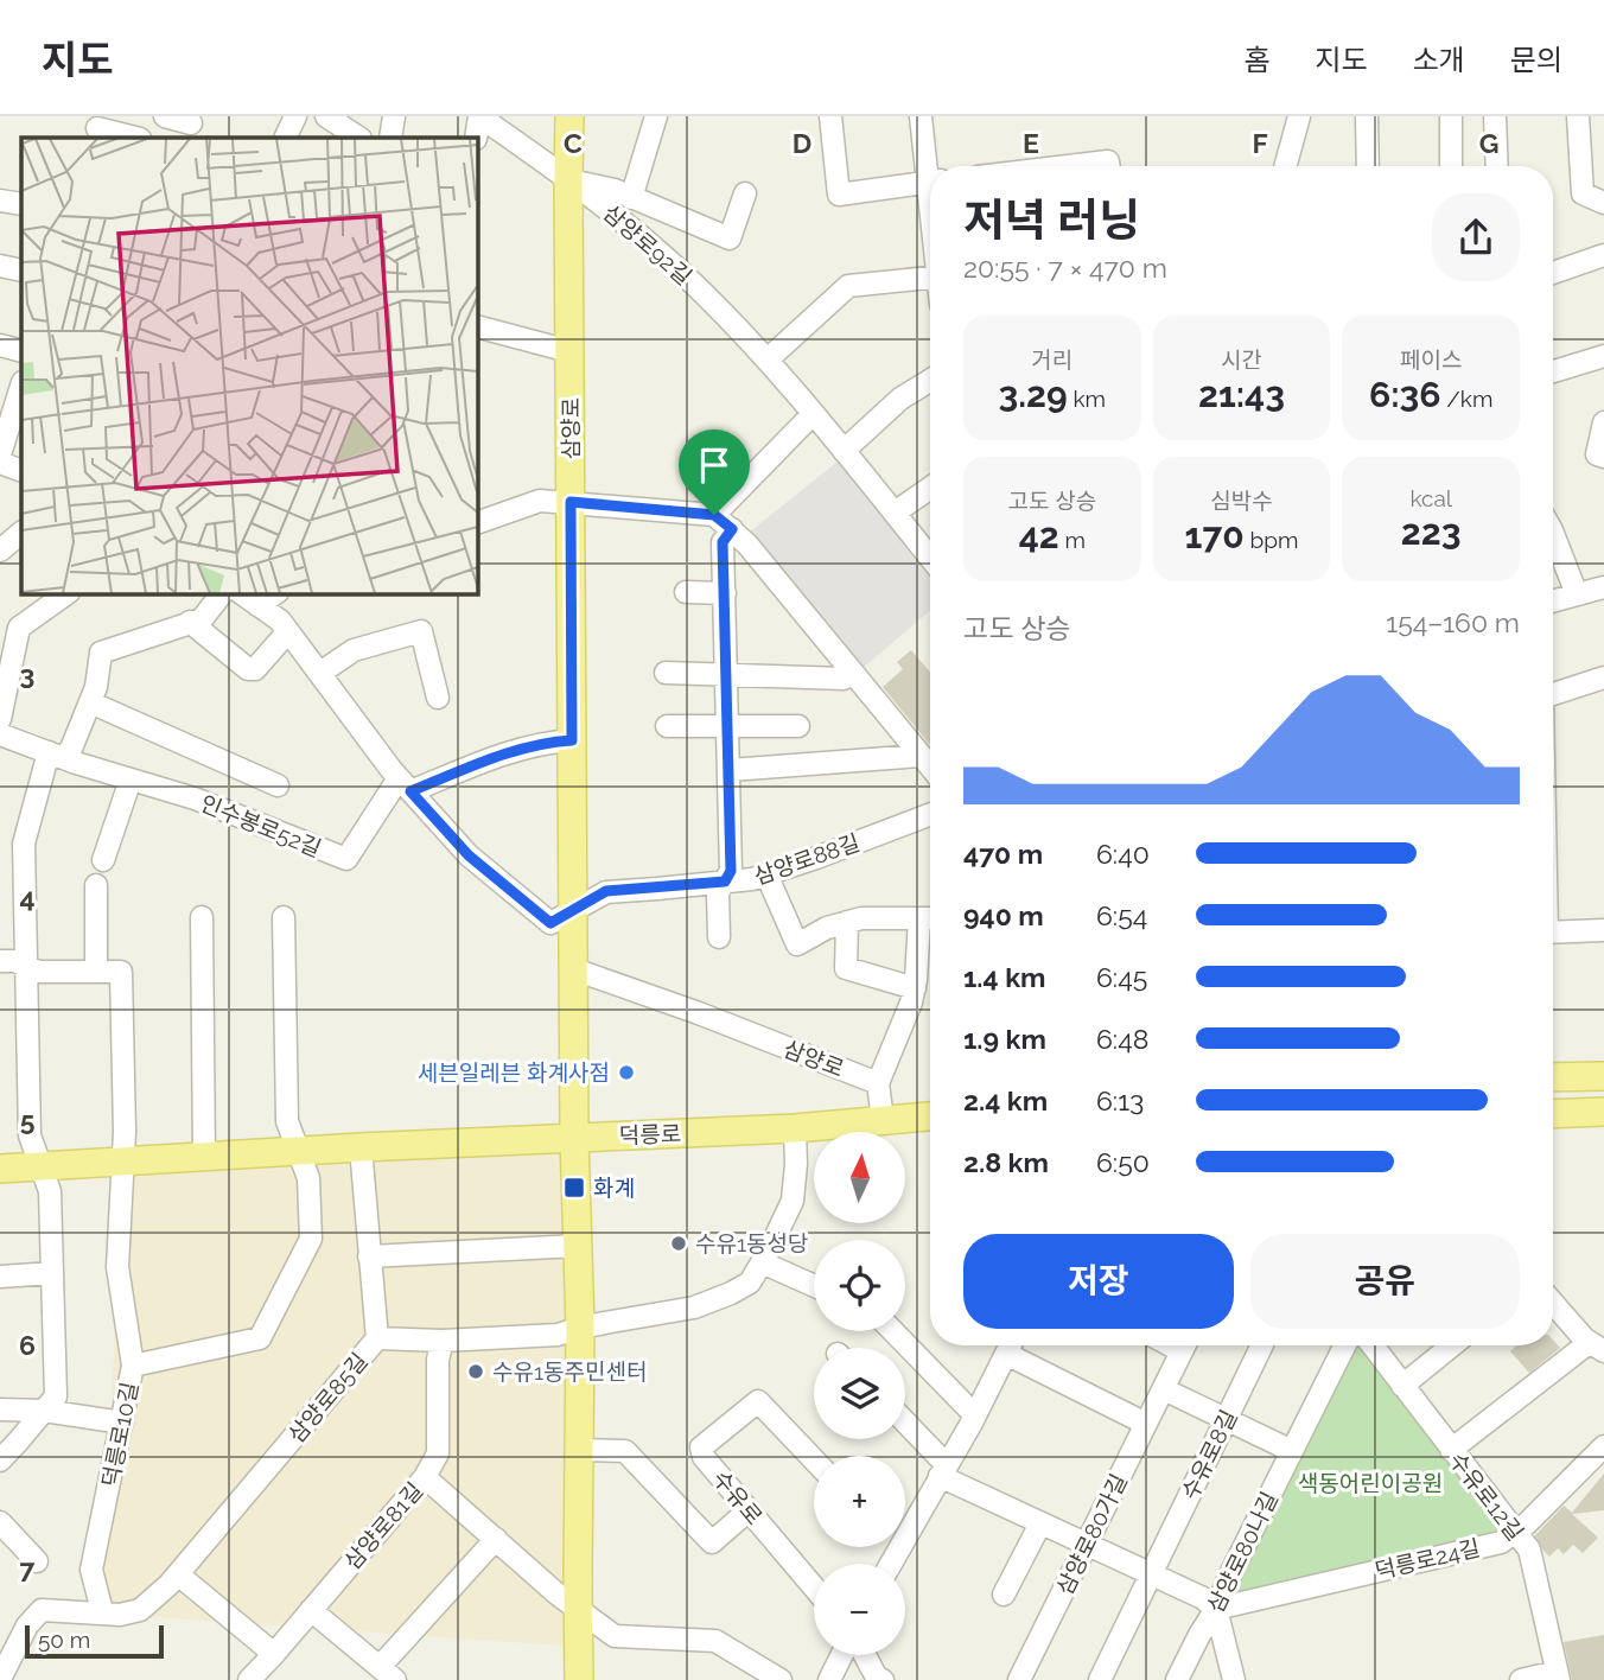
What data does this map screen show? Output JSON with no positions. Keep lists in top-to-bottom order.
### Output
{
  "streets": {
    "main road": ["삼양로", "덕릉로"],
    "street": [
      "삼양로92길",
      "인수봉로52길",
      "삼양로88길",
      "삼양로85길",
      "덕릉로10길",
      "수유로8길",
      "수유로12길",
      "수유로",
      "삼양로81길",
      "삼양로80가길",
      "삼양로80나길",
      "덕릉로24길"
    ]
  },
  "crossings": [
    ["삼양로92길", "삼양로"],
    ["삼양로", "삼양로88길"],
    ["삼양로", "덕릉로"],
    ["삼양로", "삼양로85길"],
    ["인수봉로52길", "삼양로88길"],
    ["덕릉로", "덕릉로10길"],
    ["삼양로85길", "삼양로81길"],
    ["수유로12길", "덕릉로24길"],
    ["삼양로80나길", "덕릉로24길"]
  ],
  "parks": ["색동어린이공원"],
  "places": {
    "other": ["세븐일레븐 화계사점", "수유1동성당", "수유1동주민센터"],
    "transit": ["화계"]
  },
  "scale_bar": "50 m",
  "north": "top",
  "page": {
    "header": "지도",
    "nav": [
      "홈",
      "지도",
      "소개",
      "문의"
    ],
    "heading": ["저녁 러닝", "20:55 · 7 × 470 m"],
    "stats": [
      ["거리", "3.29 km"],
      ["시간", "21:43"],
      ["페이스", "6:36 /km"],
      ["고도 상승", "42 m"],
      ["심박수", "170 bpm"],
      ["kcal", "223"]
    ],
    "chart": ["고도 상승", "154–160 m"],
    "list": [
      {
        "name": "470 m",
        "note": "6:40"
      },
      {
        "name": "940 m",
        "note": "6:54"
      },
      {
        "name": "1.4 km",
        "note": "6:45"
      },
      {
        "name": "1.9 km",
        "note": "6:48"
      },
      {
        "name": "2.4 km",
        "note": "6:13"
      },
      {
        "name": "2.8 km",
        "note": "6:50"
      }
    ],
    "map_buttons": ["+", "−"],
    "buttons": ["저장", "공유"],
    "scale": "50 m"
  },
  "grid": {
    "columns": [
      "C",
      "D",
      "E",
      "F",
      "G"
    ],
    "rows": [
      "3",
      "4",
      "5",
      "6",
      "7"
    ]
  }
}
